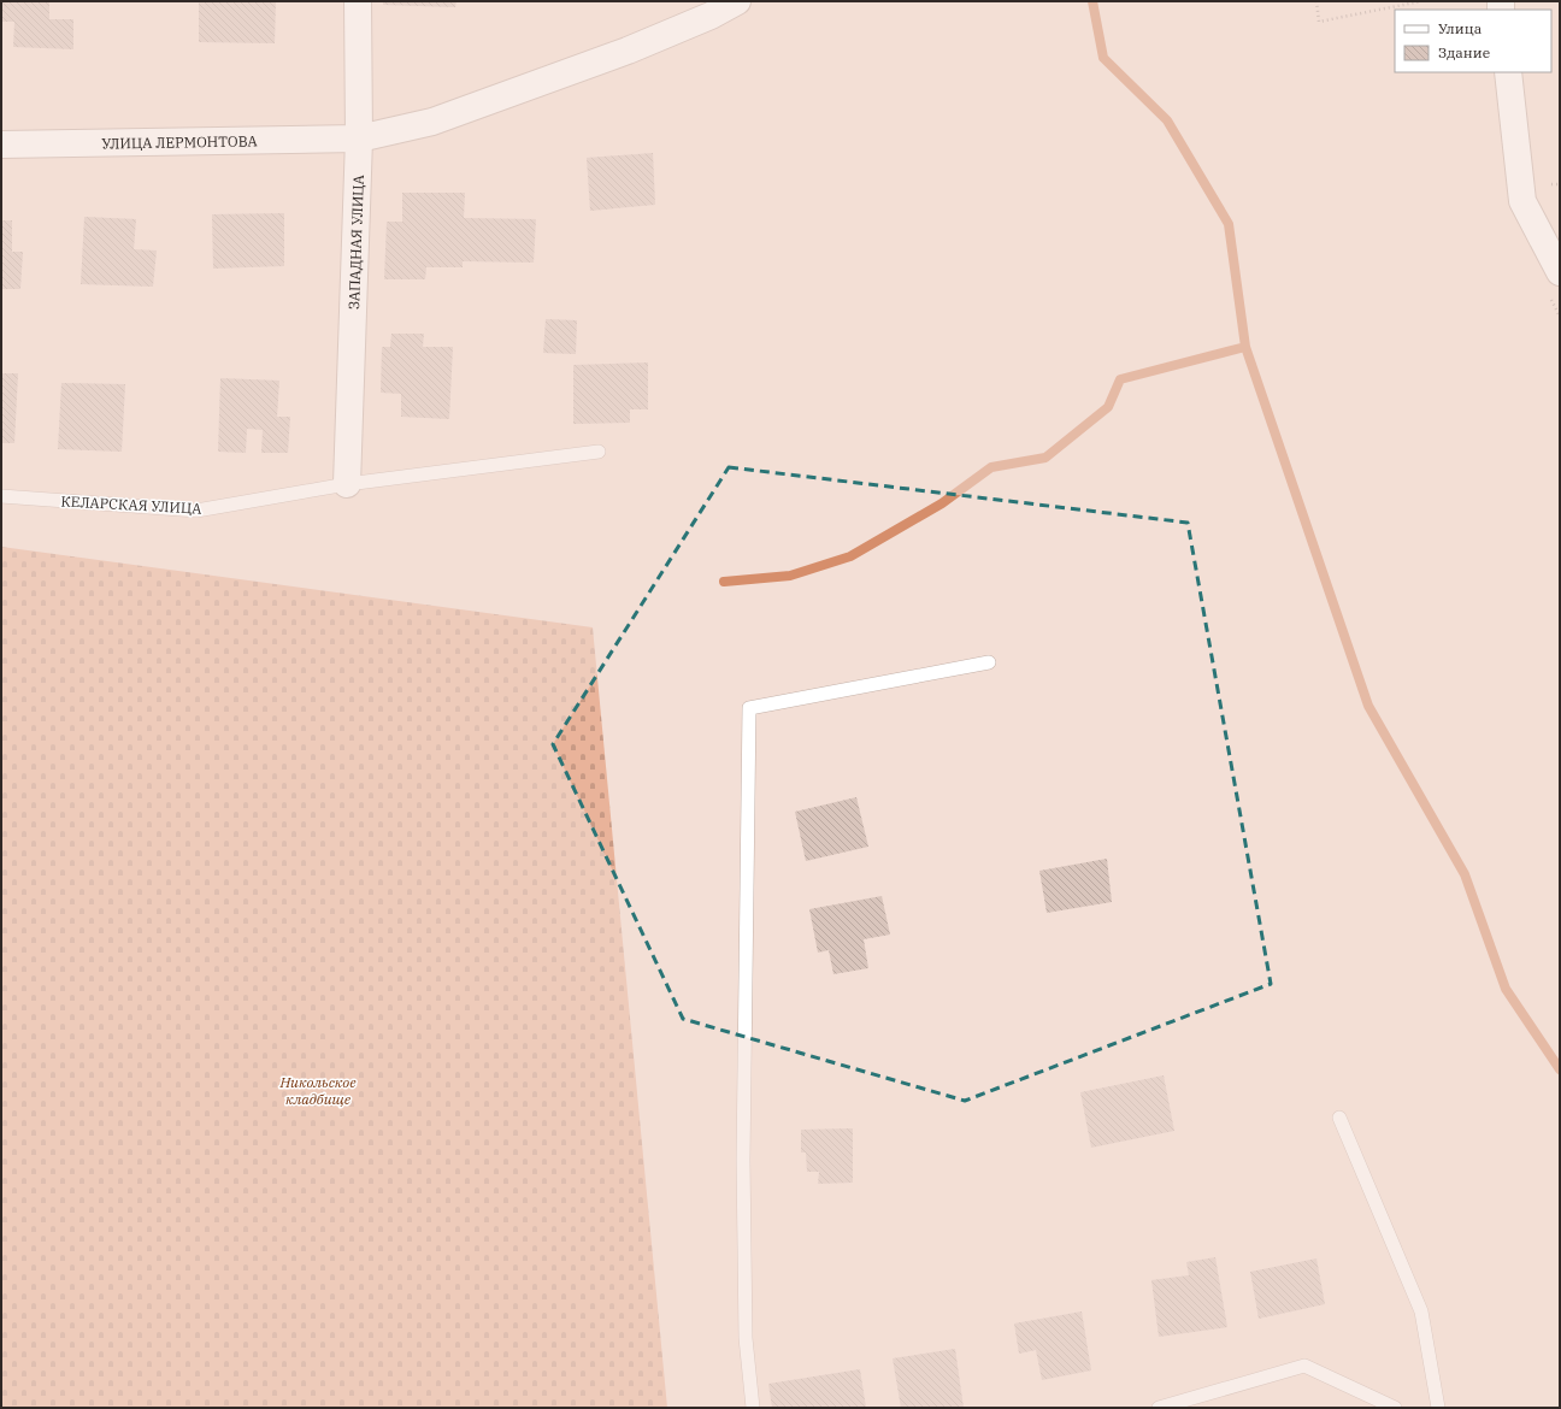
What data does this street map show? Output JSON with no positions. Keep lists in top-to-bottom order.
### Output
{
  "streets": {
    "street": ["УЛИЦА ЛЕРМОНТОВА", "ЗАПАДНАЯ УЛИЦА"],
    "lane": ["КЕЛАРСКАЯ УЛИЦА"]
  },
  "crossings": [
    ["УЛИЦА ЛЕРМОНТОВА", "ЗАПАДНАЯ УЛИЦА"],
    ["ЗАПАДНАЯ УЛИЦА", "КЕЛАРСКАЯ УЛИЦА"]
  ],
  "parks": ["Никольское кладбище"],
  "legend": ["Улица", "Здание"]
}
